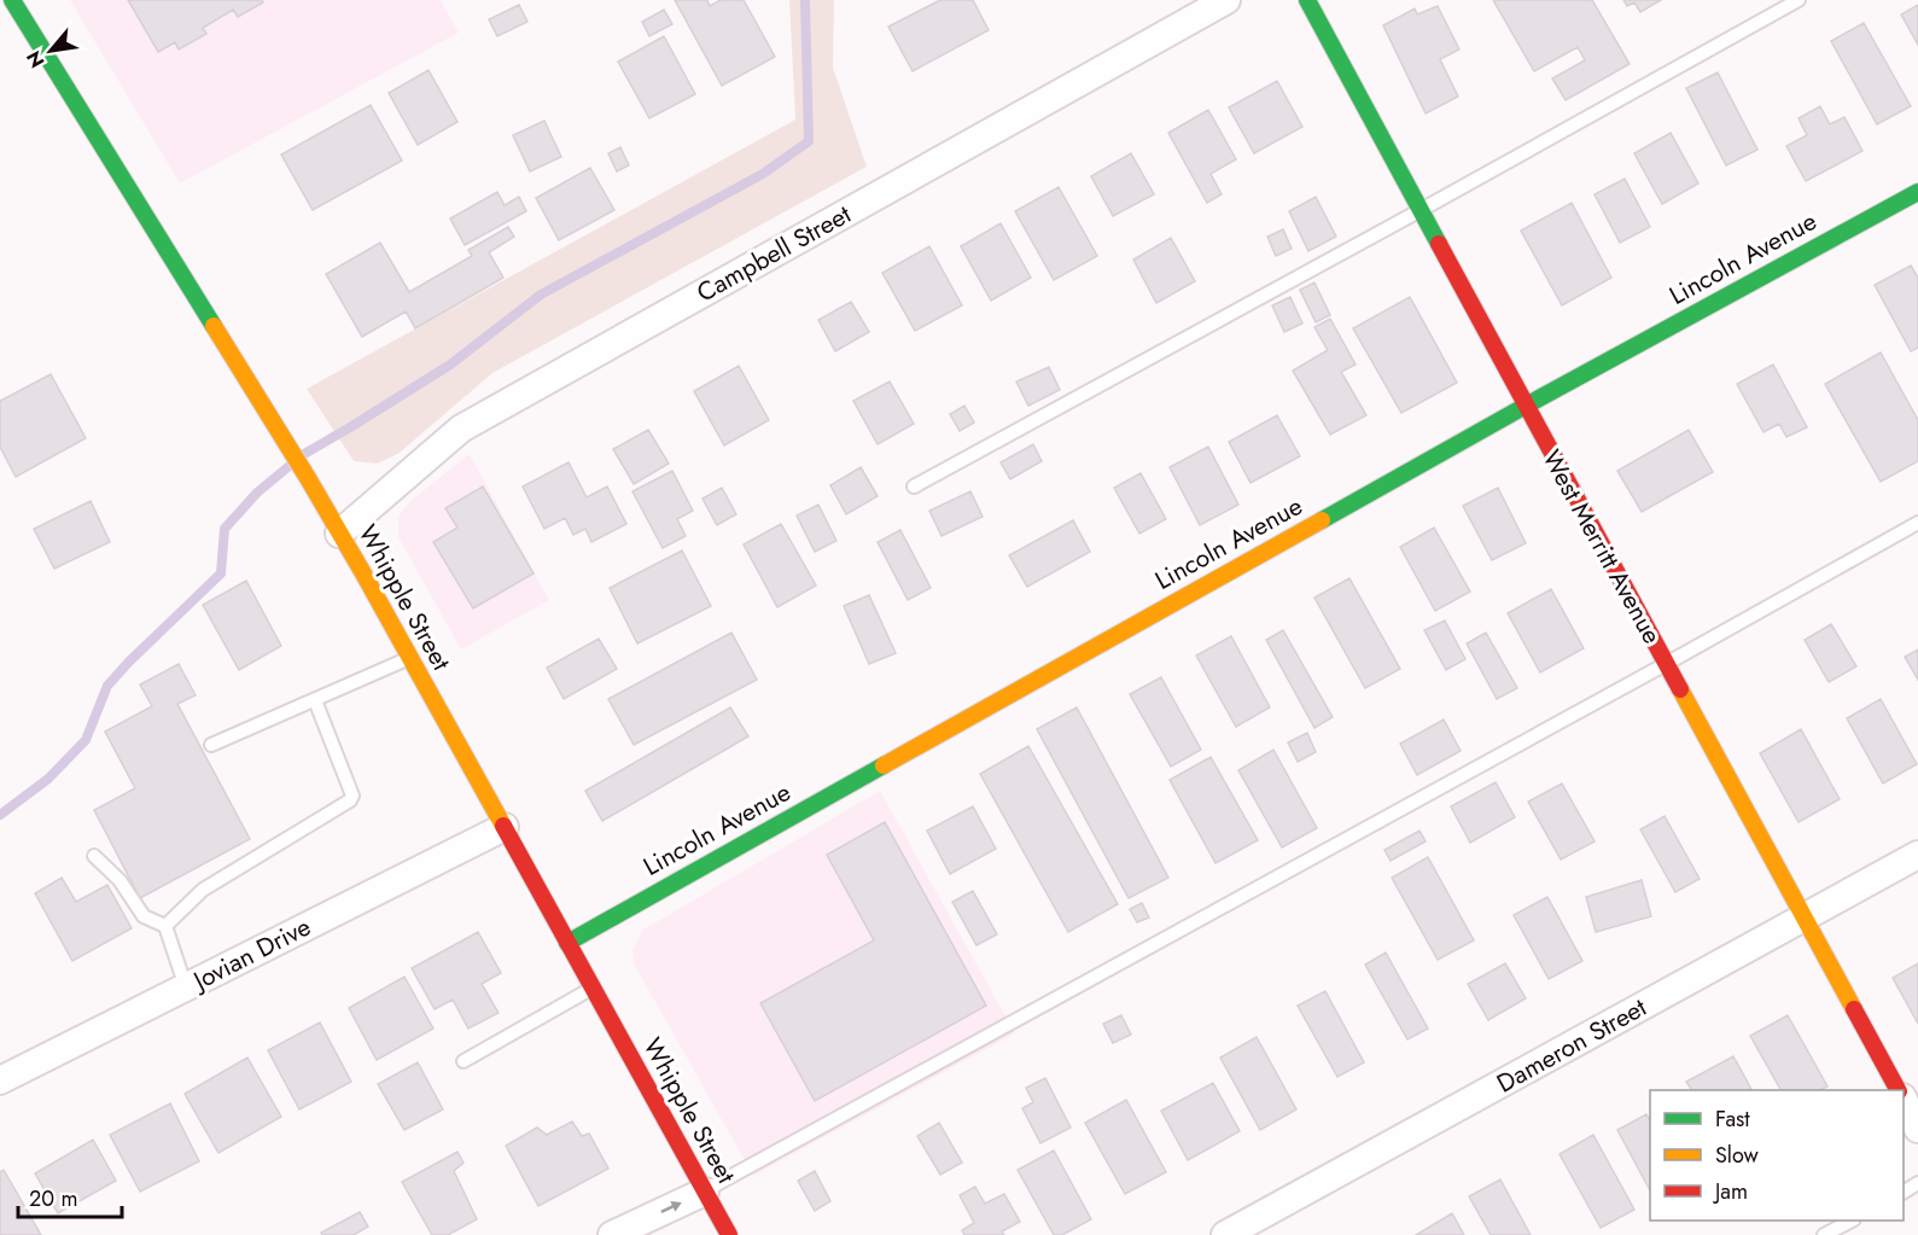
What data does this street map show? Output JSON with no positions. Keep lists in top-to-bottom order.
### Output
{
  "streets": {
    "street": [
      "Campbell Street",
      "Lincoln Avenue",
      "West Merritt Avenue",
      "Whipple Street",
      "Jovian Drive",
      "Dameron Street"
    ]
  },
  "crossings": [
    ["Campbell Street", "Whipple Street"],
    ["Lincoln Avenue", "West Merritt Avenue"],
    ["Lincoln Avenue", "Whipple Street"],
    ["West Merritt Avenue", "Dameron Street"],
    ["Whipple Street", "Jovian Drive"]
  ],
  "legend": ["Fast", "Slow", "Jam"],
  "scale_bar": "20 m",
  "north": "bottom left"
}
